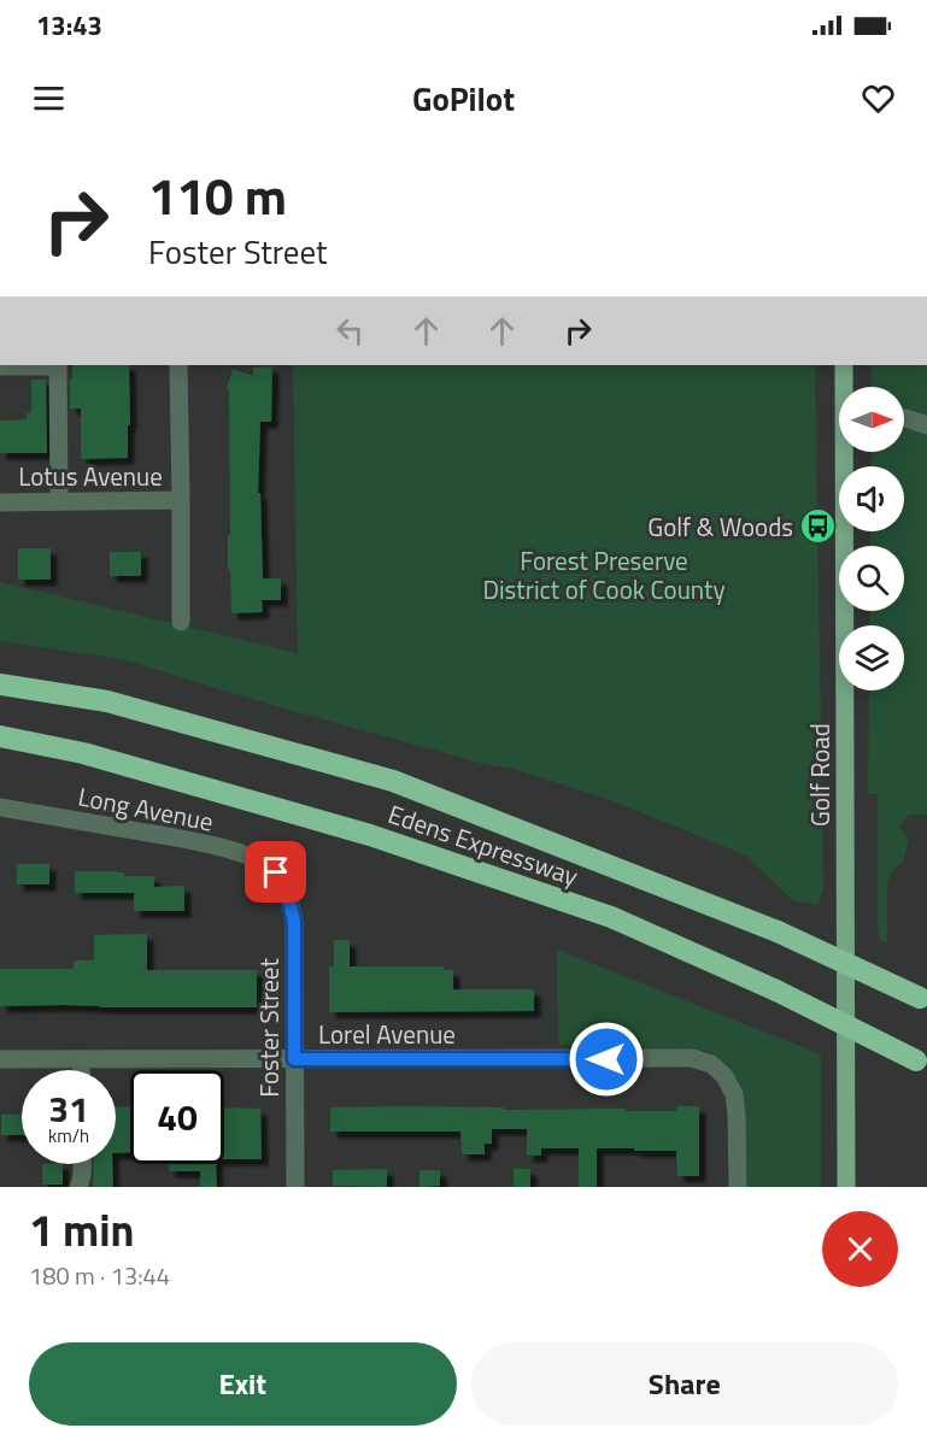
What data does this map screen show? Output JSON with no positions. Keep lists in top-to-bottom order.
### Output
{
  "streets": {
    "highway": ["Edens Expressway"],
    "main road": ["Golf Road"],
    "street": [
      "Lotus Avenue",
      "Long Avenue",
      "Foster Street",
      "Lorel Avenue"
    ]
  },
  "crossings": [
    ["Long Avenue", "Foster Street"],
    ["Foster Street", "Lorel Avenue"]
  ],
  "parks": ["Forest Preserve District of Cook County"],
  "places": {
    "bus stop": ["Golf & Woods"]
  },
  "north": "right",
  "page": {
    "status": "13:43",
    "header": "GoPilot",
    "turn": ["110 m", "Foster Street"],
    "speed": "31 km/h",
    "limit": "40",
    "heading": ["1 min", "180 m · 13:44"],
    "buttons": ["Exit", "Share"]
  }
}
